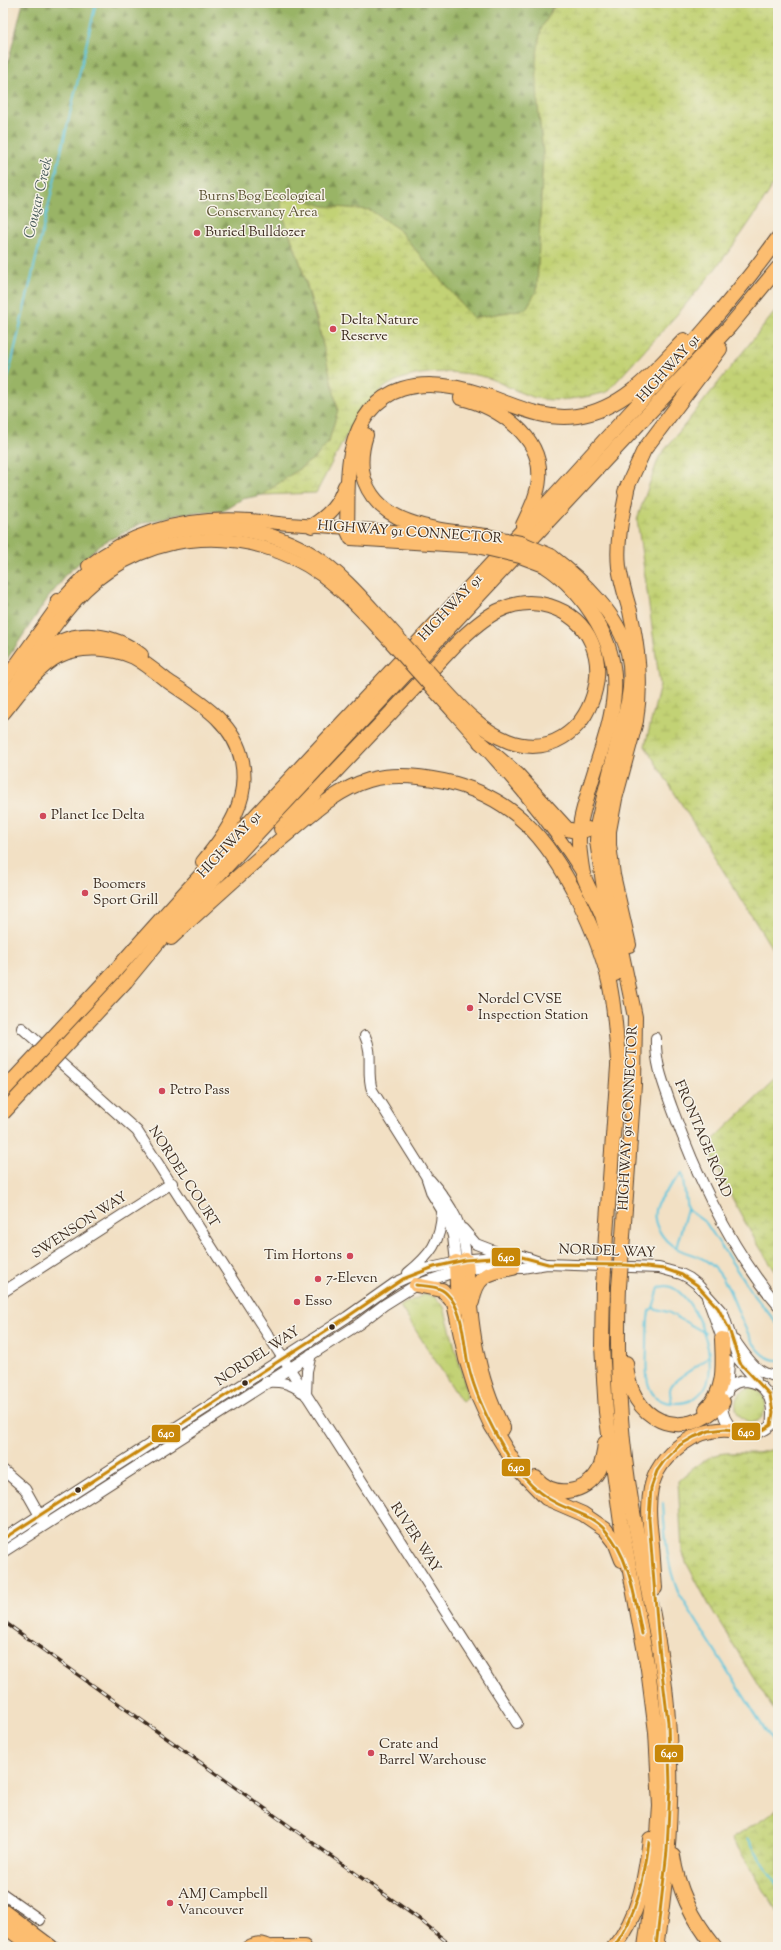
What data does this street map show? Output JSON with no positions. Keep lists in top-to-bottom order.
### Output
{
  "streets": {
    "highway": ["HIGHWAY 91", "HIGHWAY 91 CONNECTOR"],
    "street": [
      "FRONTAGE ROAD",
      "NORDEL COURT",
      "SWENSON WAY",
      "NORDEL WAY",
      "RIVER WAY"
    ]
  },
  "crossings": [
    ["NORDEL COURT", "SWENSON WAY"],
    ["NORDEL COURT", "NORDEL WAY"],
    ["NORDEL COURT", "RIVER WAY"],
    ["NORDEL WAY", "RIVER WAY"]
  ],
  "water": ["Cougar Creek"],
  "parks": ["Burns Bog Ecological Conservancy Area"],
  "places": [
    "Buried Bulldozer",
    "Delta Nature Reserve",
    "Planet Ice Delta",
    "Boomers Sport Grill",
    "Nordel CVSE Inspection Station",
    "Petro Pass",
    "Tim Hortons",
    "7-Eleven",
    "Esso",
    "Crate and Barrel Warehouse",
    "AMJ Campbell Vancouver"
  ],
  "lines": ["transit line 640"]
}
